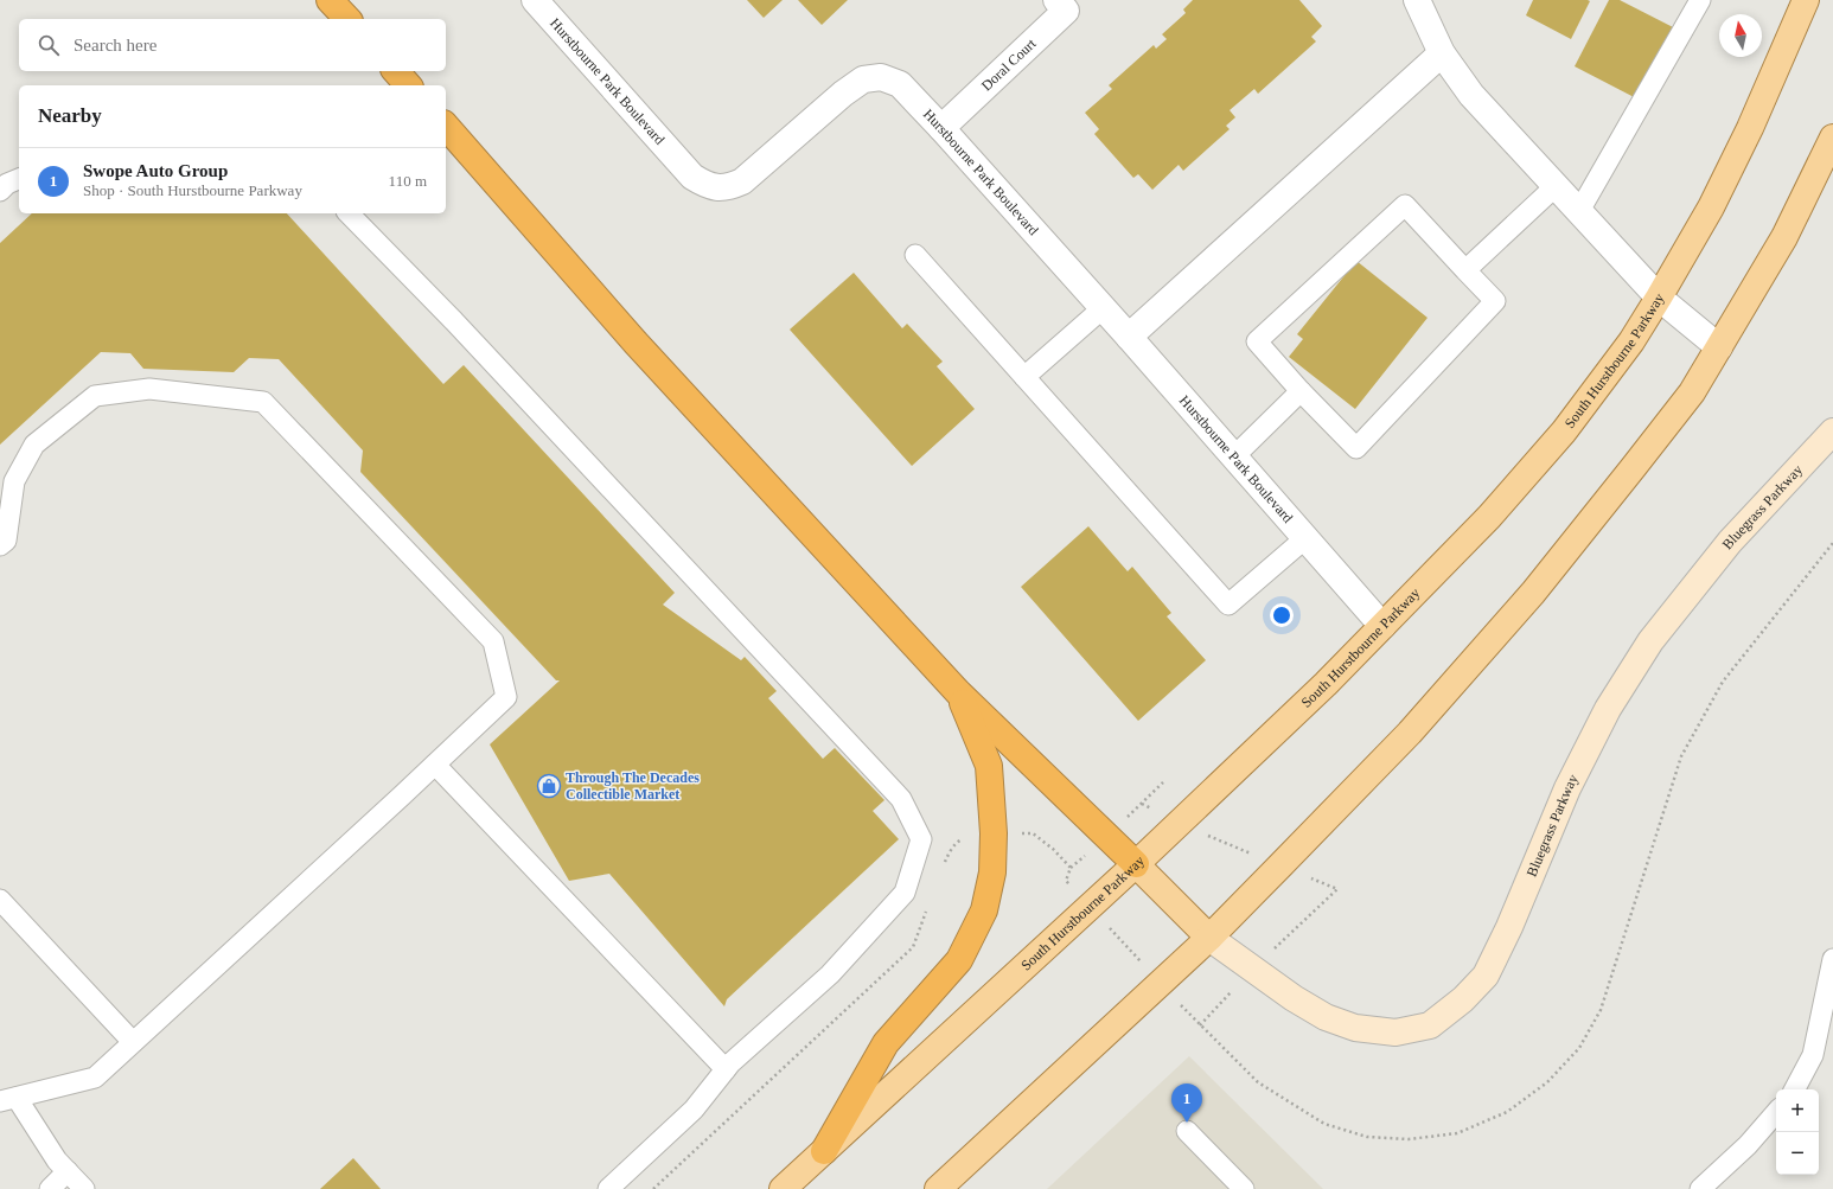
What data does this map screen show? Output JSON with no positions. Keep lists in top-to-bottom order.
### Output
{
  "streets": {
    "main road": ["South Hurstbourne Parkway"],
    "street": ["Doral Court", "Hurstbourne Park Boulevard", "Bluegrass Parkway"]
  },
  "crossings": [
    ["Doral Court", "Hurstbourne Park Boulevard"],
    ["Hurstbourne Park Boulevard", "South Hurstbourne Parkway"]
  ],
  "places": {
    "shop": ["Through The Decades Collectible Market"]
  },
  "north": "top",
  "page": {
    "search": "Search here",
    "heading": "Nearby",
    "list": [
      {
        "mark": "1",
        "name": "Swope Auto Group",
        "note": "Shop · South Hurstbourne Parkway",
        "value": "110 m"
      }
    ],
    "pins": "1",
    "map_buttons": ["+", "−"]
  }
}
